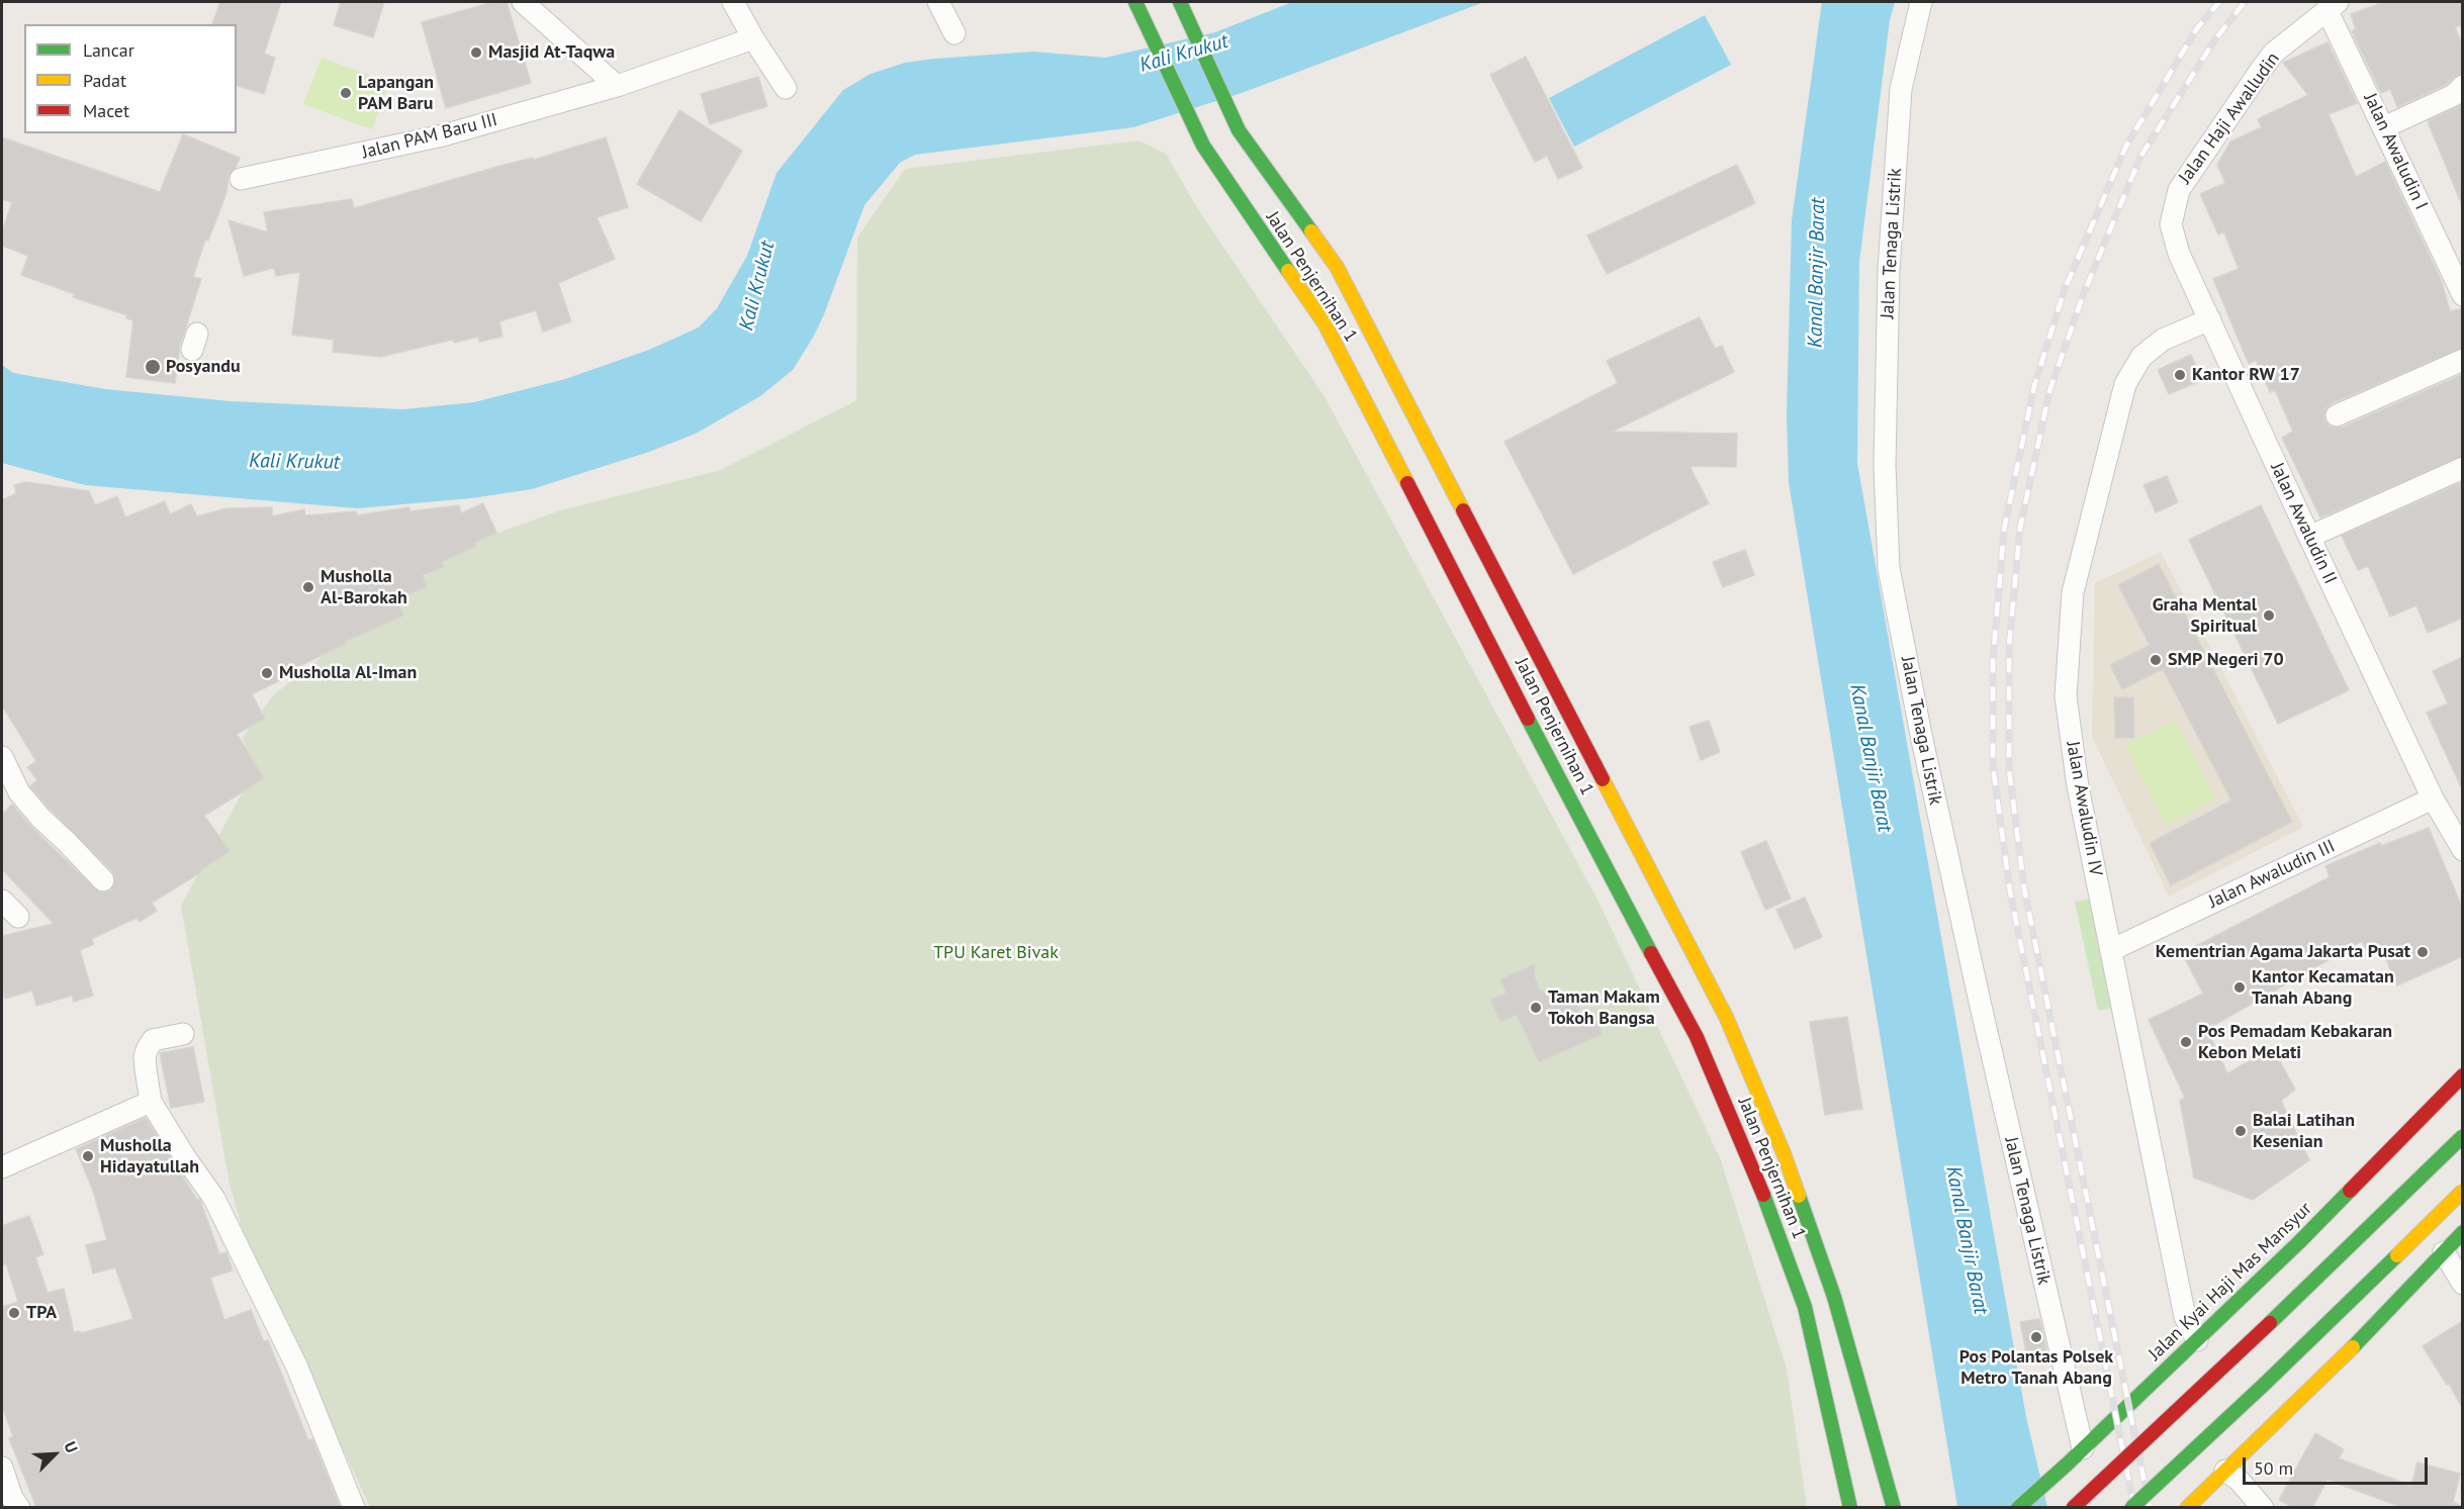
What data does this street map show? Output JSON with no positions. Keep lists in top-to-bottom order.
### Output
{
  "streets": {
    "main road": ["Jalan Penjernihan 1", "Jalan Kyai Haji Mas Mansyur"],
    "street": [
      "Jalan Haji Awalludin",
      "Jalan PAM Baru III",
      "Jalan Awaludin I",
      "Jalan Tenaga Listrik",
      "Jalan Awaludin II",
      "Jalan Awaludin IV",
      "Jalan Awaludin III"
    ]
  },
  "crossings": [
    ["Jalan Haji Awalludin", "Jalan Awaludin I"],
    ["Jalan Haji Awalludin", "Jalan Awaludin II"],
    ["Jalan Tenaga Listrik", "Jalan Kyai Haji Mas Mansyur"],
    ["Jalan Awaludin II", "Jalan Awaludin IV"],
    ["Jalan Awaludin II", "Jalan Awaludin III"],
    ["Jalan Awaludin IV", "Jalan Awaludin III"],
    ["Jalan Awaludin IV", "Jalan Kyai Haji Mas Mansyur"]
  ],
  "water": ["Kali Krukut", "Kanal Banjir Barat"],
  "parks": ["TPU Karet Bivak"],
  "places": [
    "Masjid At-Taqwa",
    "Lapangan PAM Baru",
    "Posyandu",
    "Kantor RW 17",
    "Musholla Al-Barokah",
    "Graha Mental Spiritual",
    "SMP Negeri 70",
    "Musholla Al-Iman",
    "Kementrian Agama Jakarta Pusat",
    "Kantor Kecamatan Tanah Abang",
    "Taman Makam Tokoh Bangsa",
    "Pos Pemadam Kebakaran Kebon Melati",
    "Balai Latihan Kesenian",
    "Musholla Hidayatullah",
    "TPA",
    "Pos Polantas Polsek Metro Tanah Abang"
  ],
  "legend": ["Lancar", "Padat", "Macet"],
  "scale_bar": "50 m",
  "north": "top right"
}
